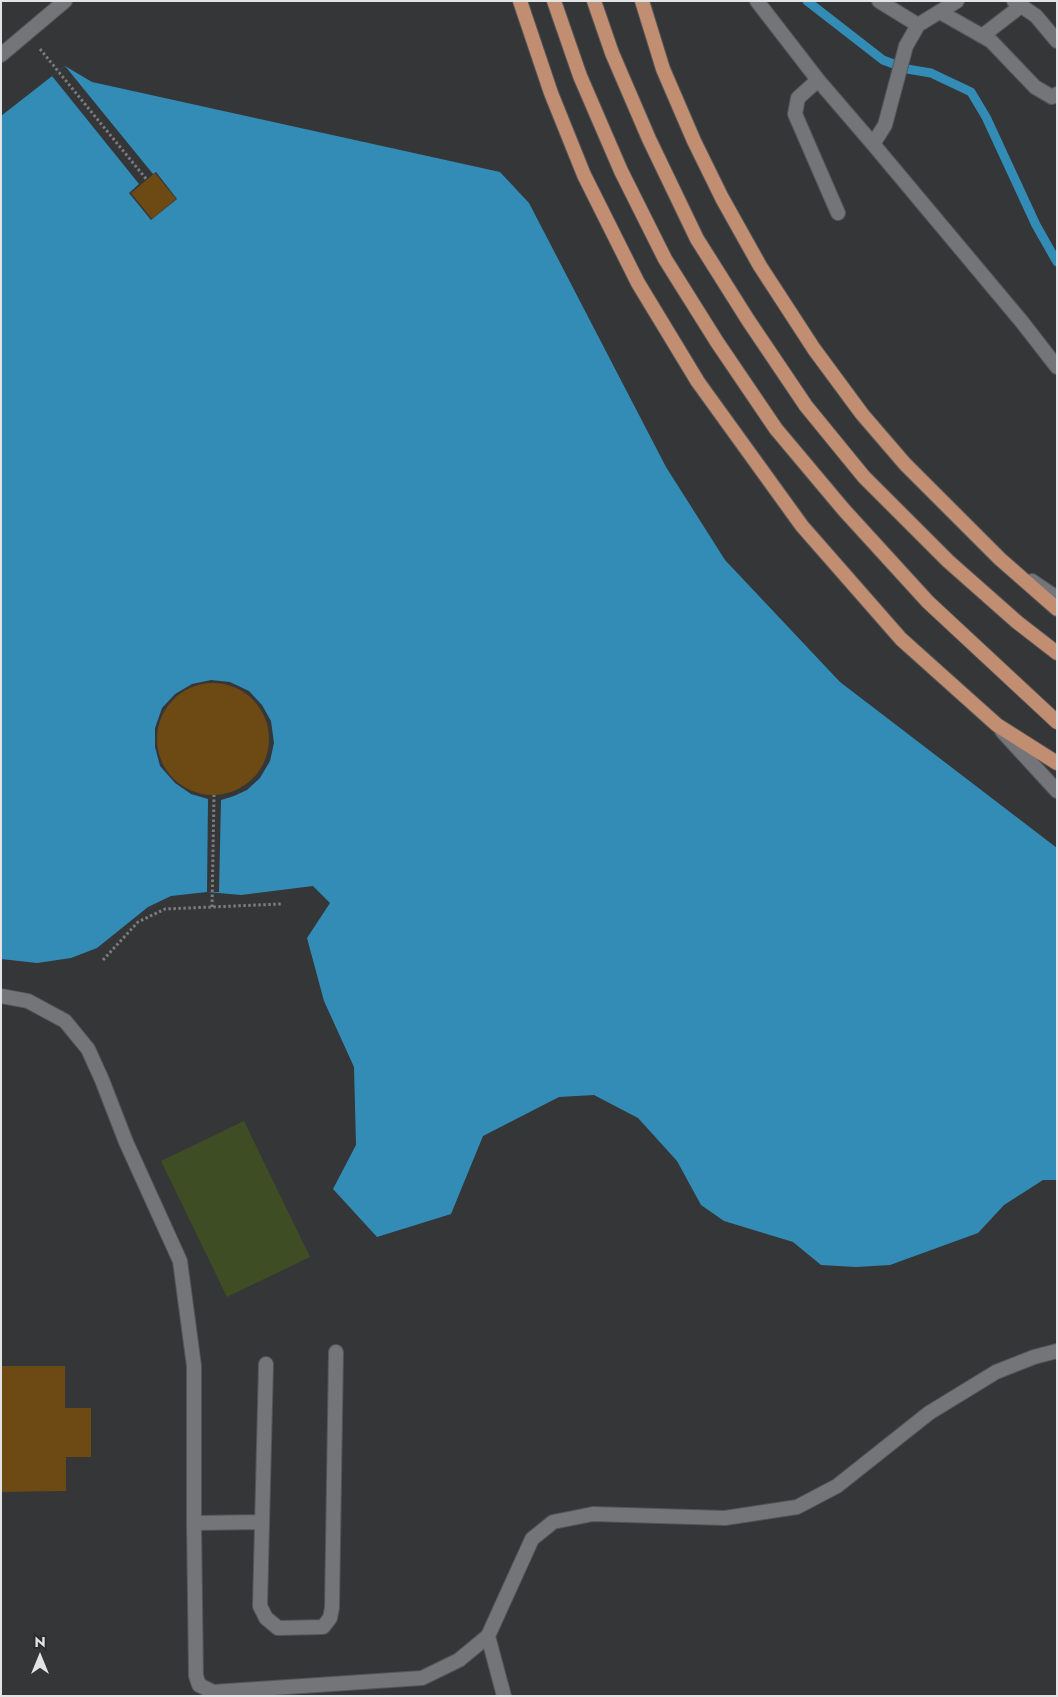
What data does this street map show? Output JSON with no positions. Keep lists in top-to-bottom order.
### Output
{
  "north": "top"
}
